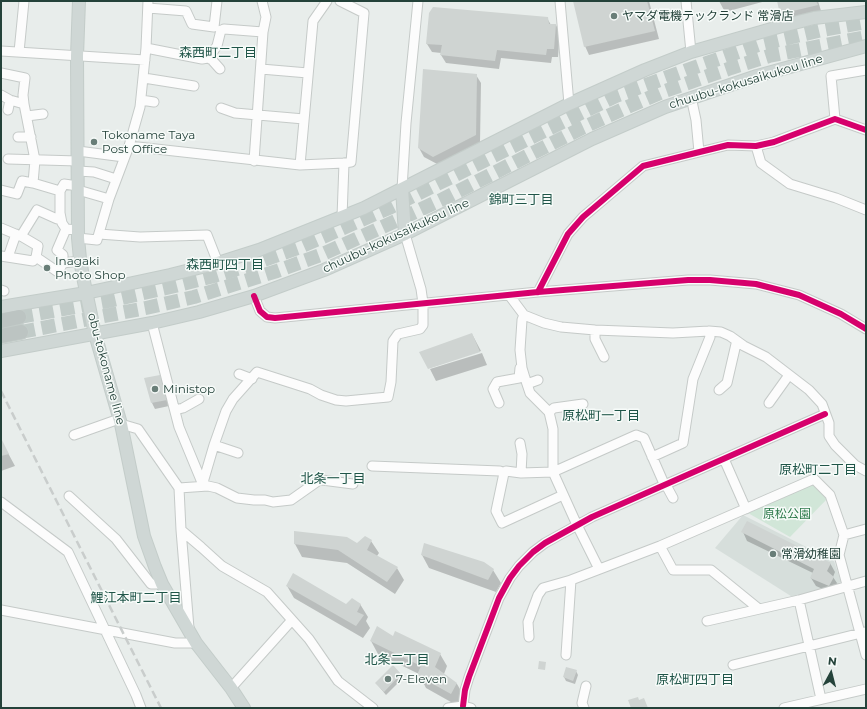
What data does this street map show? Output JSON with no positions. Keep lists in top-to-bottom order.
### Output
{
  "streets": {
    "main road": ["chuubu-kokusaikukou line", "obu-tokoname line"]
  },
  "crossings": [
    ["chuubu-kokusaikukou line", "obu-tokoname line"]
  ],
  "districts": [
    "森西町二丁目",
    "錦町三丁目",
    "森西町四丁目",
    "原松町一丁目",
    "原松町二丁目",
    "北条一丁目",
    "鯉江本町二丁目",
    "北条二丁目",
    "原松町四丁目"
  ],
  "parks": ["原松公園"],
  "places": [
    "ヤマダ電機テックランド 常滑店",
    "Tokoname Taya Post Office",
    "Inagaki Photo Shop",
    "Ministop",
    "常滑幼稚園",
    "7-Eleven"
  ],
  "north": "top"
}
